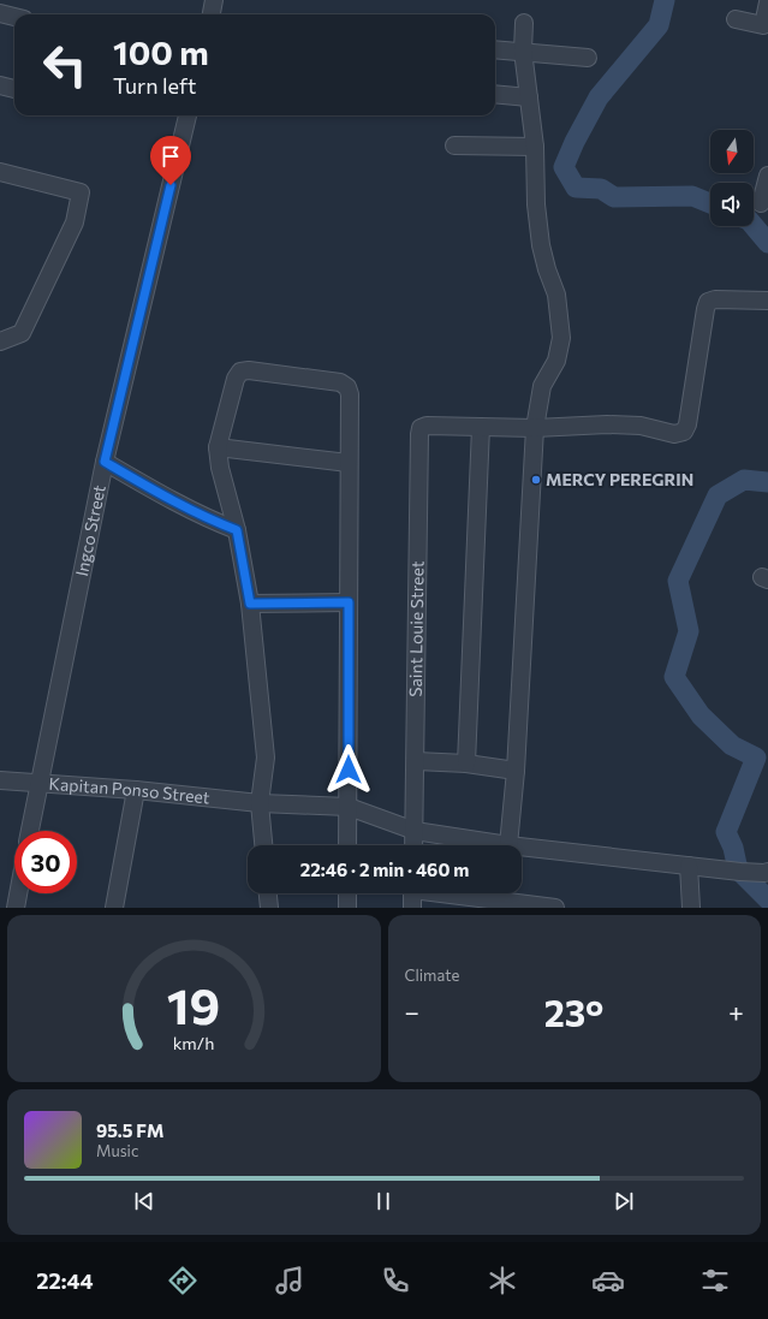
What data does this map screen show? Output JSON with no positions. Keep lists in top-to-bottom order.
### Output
{
  "streets": {
    "street": ["Ingco Street", "Saint Louie Street", "Kapitan Ponso Street"]
  },
  "crossings": [
    ["Ingco Street", "Kapitan Ponso Street"],
    ["Saint Louie Street", "Kapitan Ponso Street"]
  ],
  "places": ["MERCY PEREGRIN"],
  "north": "bottom",
  "page": {
    "turn": ["100 m", "Turn left"],
    "limit": "30",
    "trip": "22:46 · 2 min · 460 m",
    "tile": "Climate",
    "heat": ["−", "23°", "+"],
    "song": ["95.5 FM", "Music"],
    "tabs": "22:44",
    "gauge": ["19", "km/h"]
  }
}
